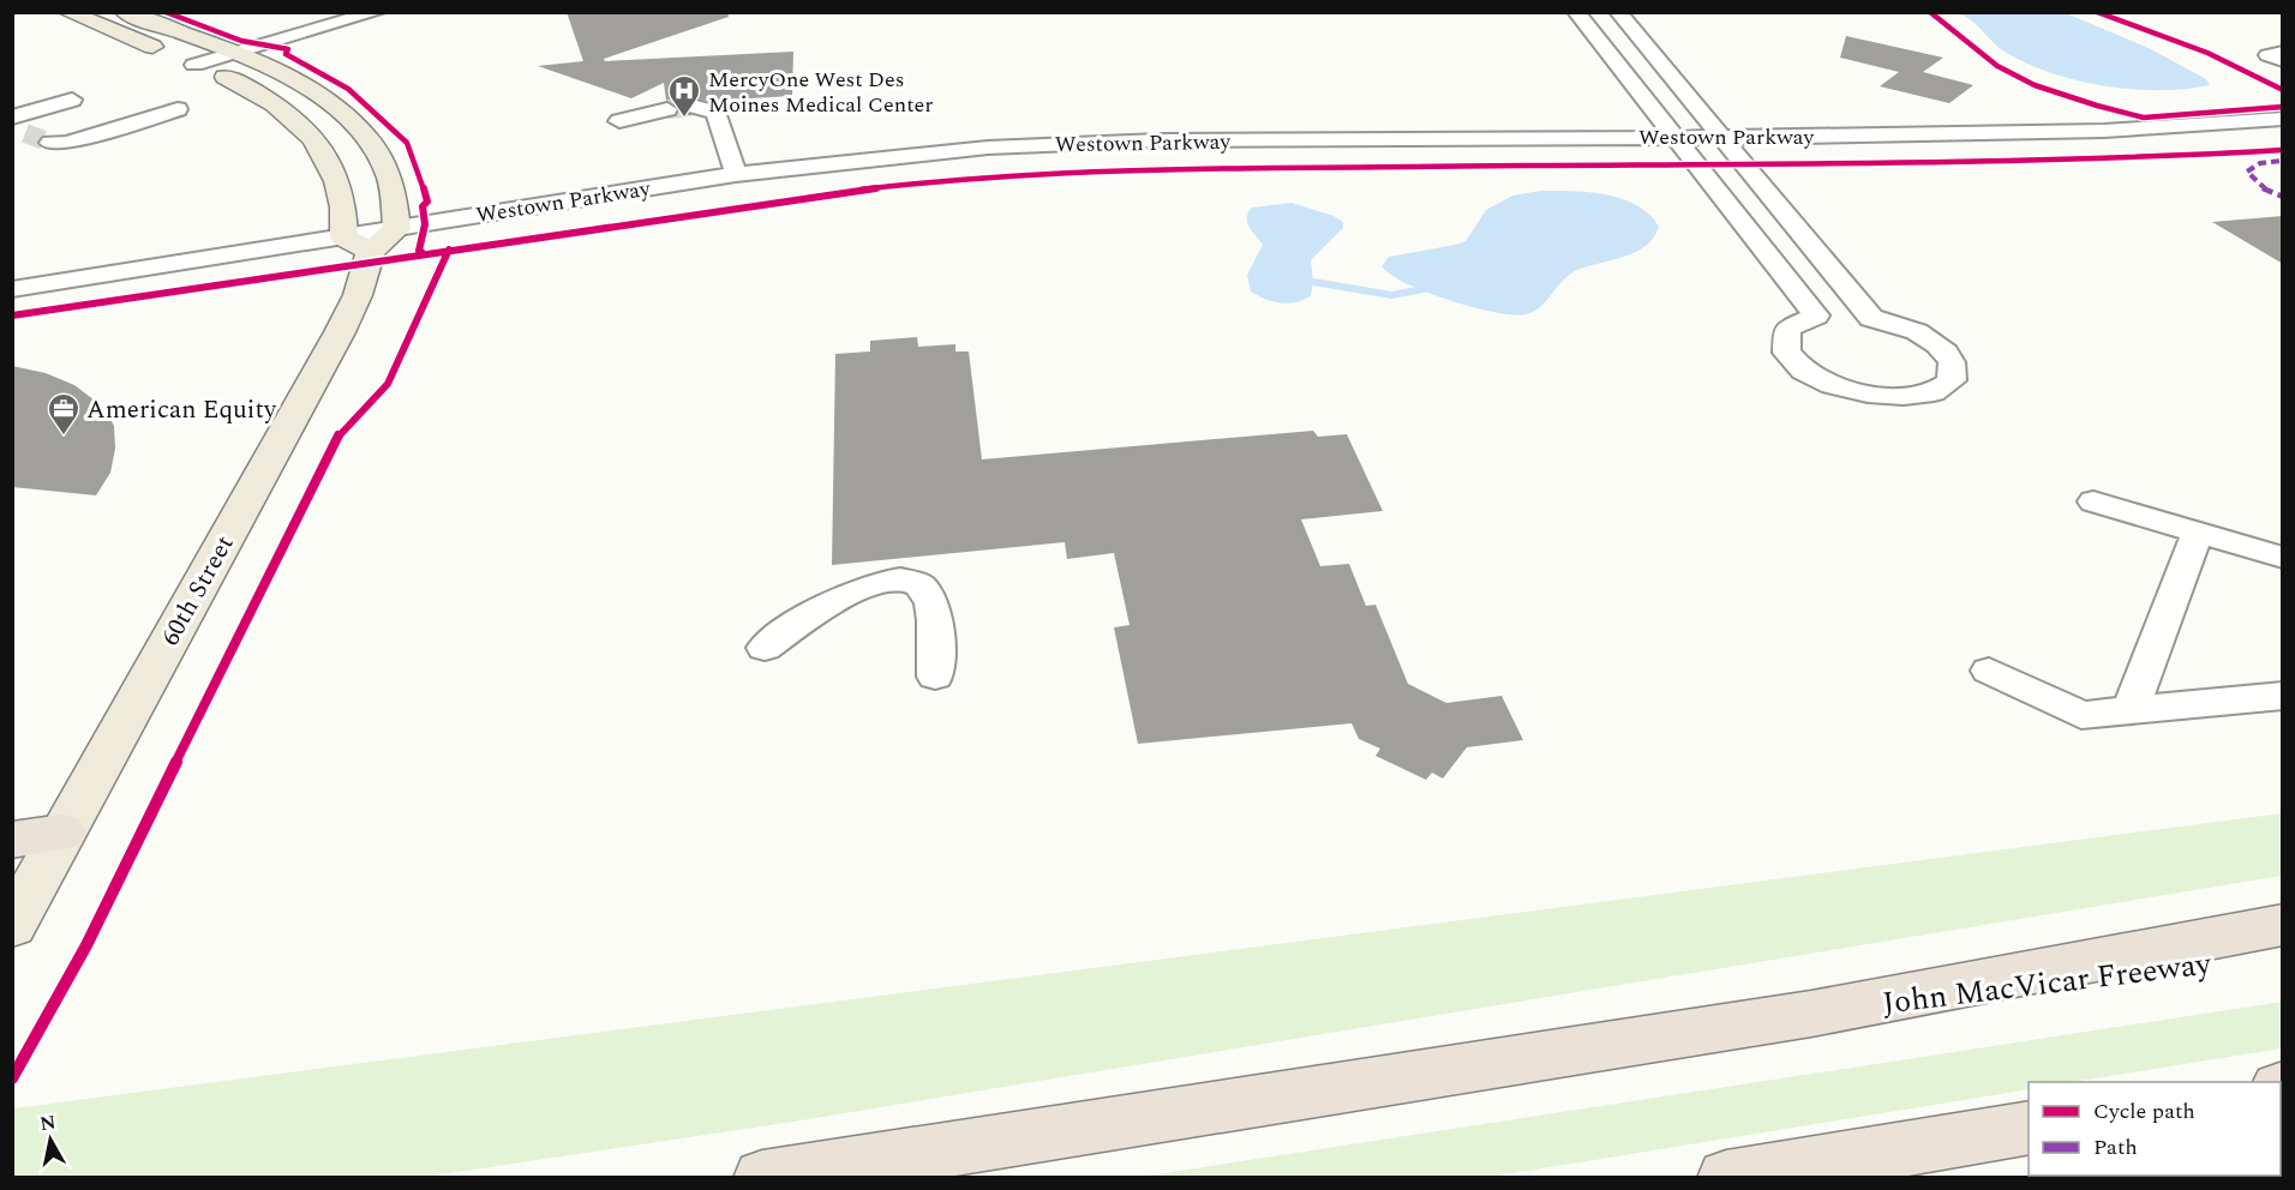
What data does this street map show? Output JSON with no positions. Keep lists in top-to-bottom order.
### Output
{
  "streets": {
    "highway": ["John MacVicar Freeway"],
    "main road": ["60th Street"],
    "street": ["Westown Parkway"]
  },
  "crossings": [
    ["Westown Parkway", "60th Street"]
  ],
  "places": {
    "hospital": ["MercyOne West Des Moines Medical Center"],
    "office": ["American Equity"]
  },
  "legend": ["Cycle path", "Path"],
  "north": "top"
}
